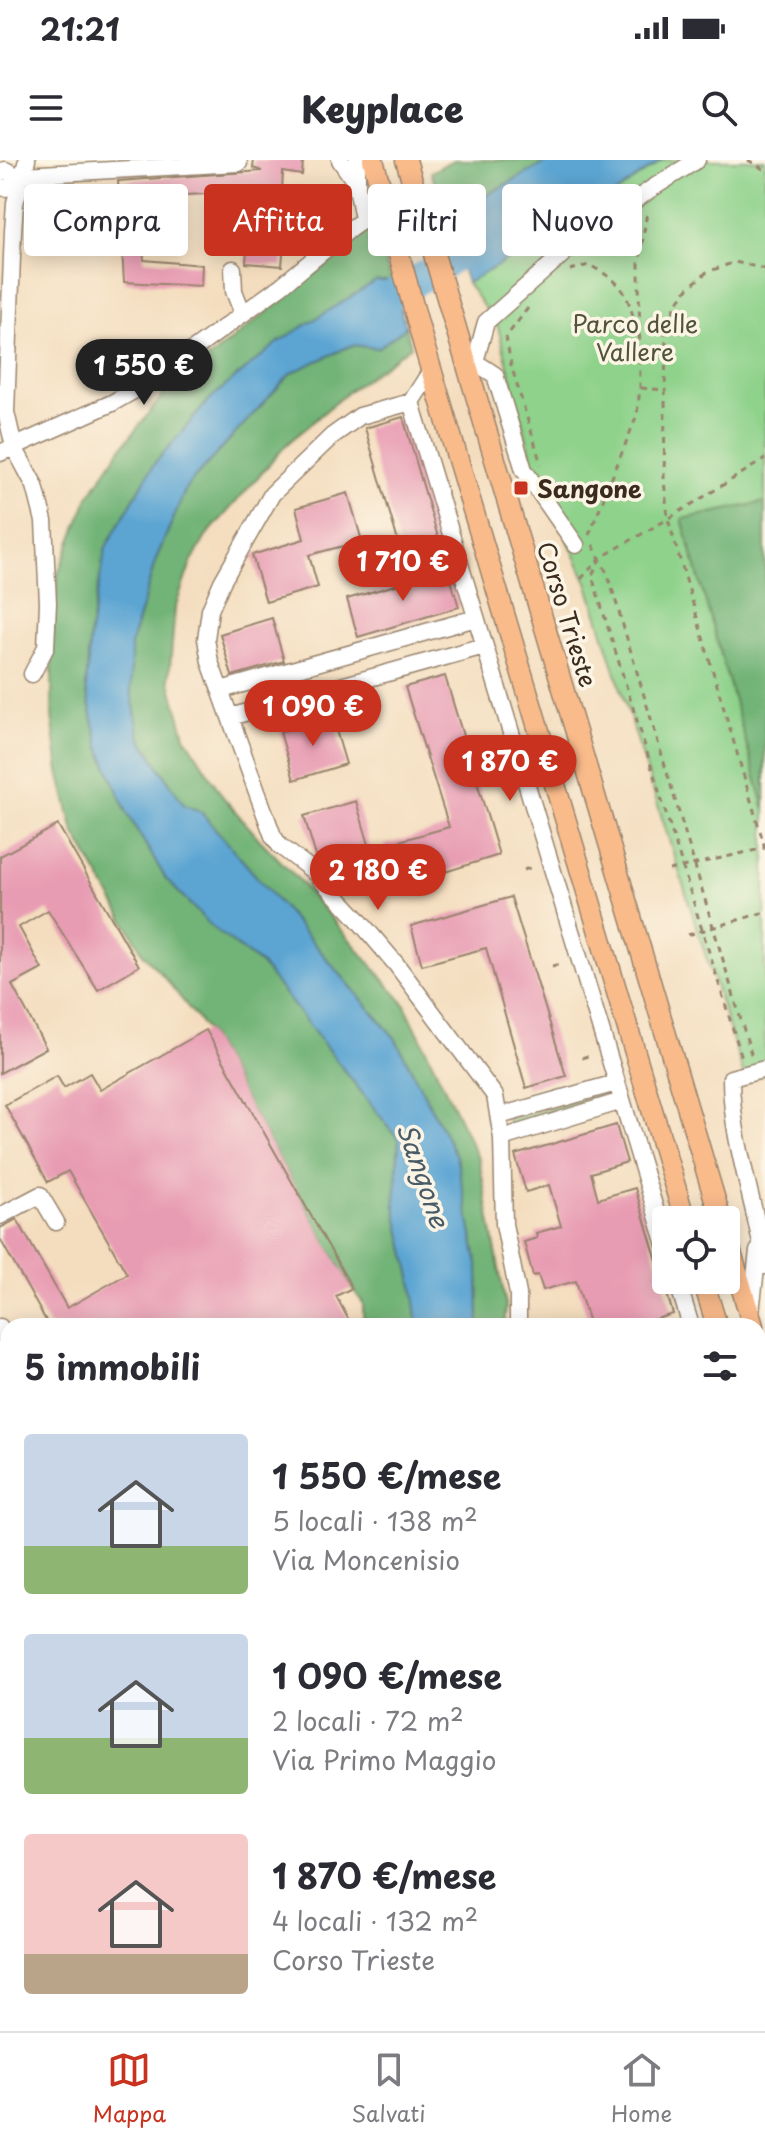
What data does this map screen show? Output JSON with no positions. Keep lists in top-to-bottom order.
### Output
{
  "streets": {
    "main road": ["Corso Trieste"]
  },
  "water": ["Sangone"],
  "parks": ["Parco delle Vallere"],
  "places": {
    "transit": ["Sangone"]
  },
  "page": {
    "status": "21:21",
    "header": "Keyplace",
    "chip": [
      "Compra",
      "Affitta",
      "Filtri",
      "Nuovo"
    ],
    "price": [
      "1 550 €",
      "1 710 €",
      "1 090 €",
      "1 870 €",
      "2 180 €"
    ],
    "heading": "5 immobili",
    "list": [
      {
        "name": "1 550 €/mese",
        "note": "5 locali · 138 m² · Via Moncenisio"
      },
      {
        "name": "1 090 €/mese",
        "note": "2 locali · 72 m² · Via Primo Maggio"
      },
      {
        "name": "1 870 €/mese",
        "note": "4 locali · 132 m² · Corso Trieste"
      }
    ],
    "tabs": ["Mappa", "Salvati", "Home"]
  }
}
